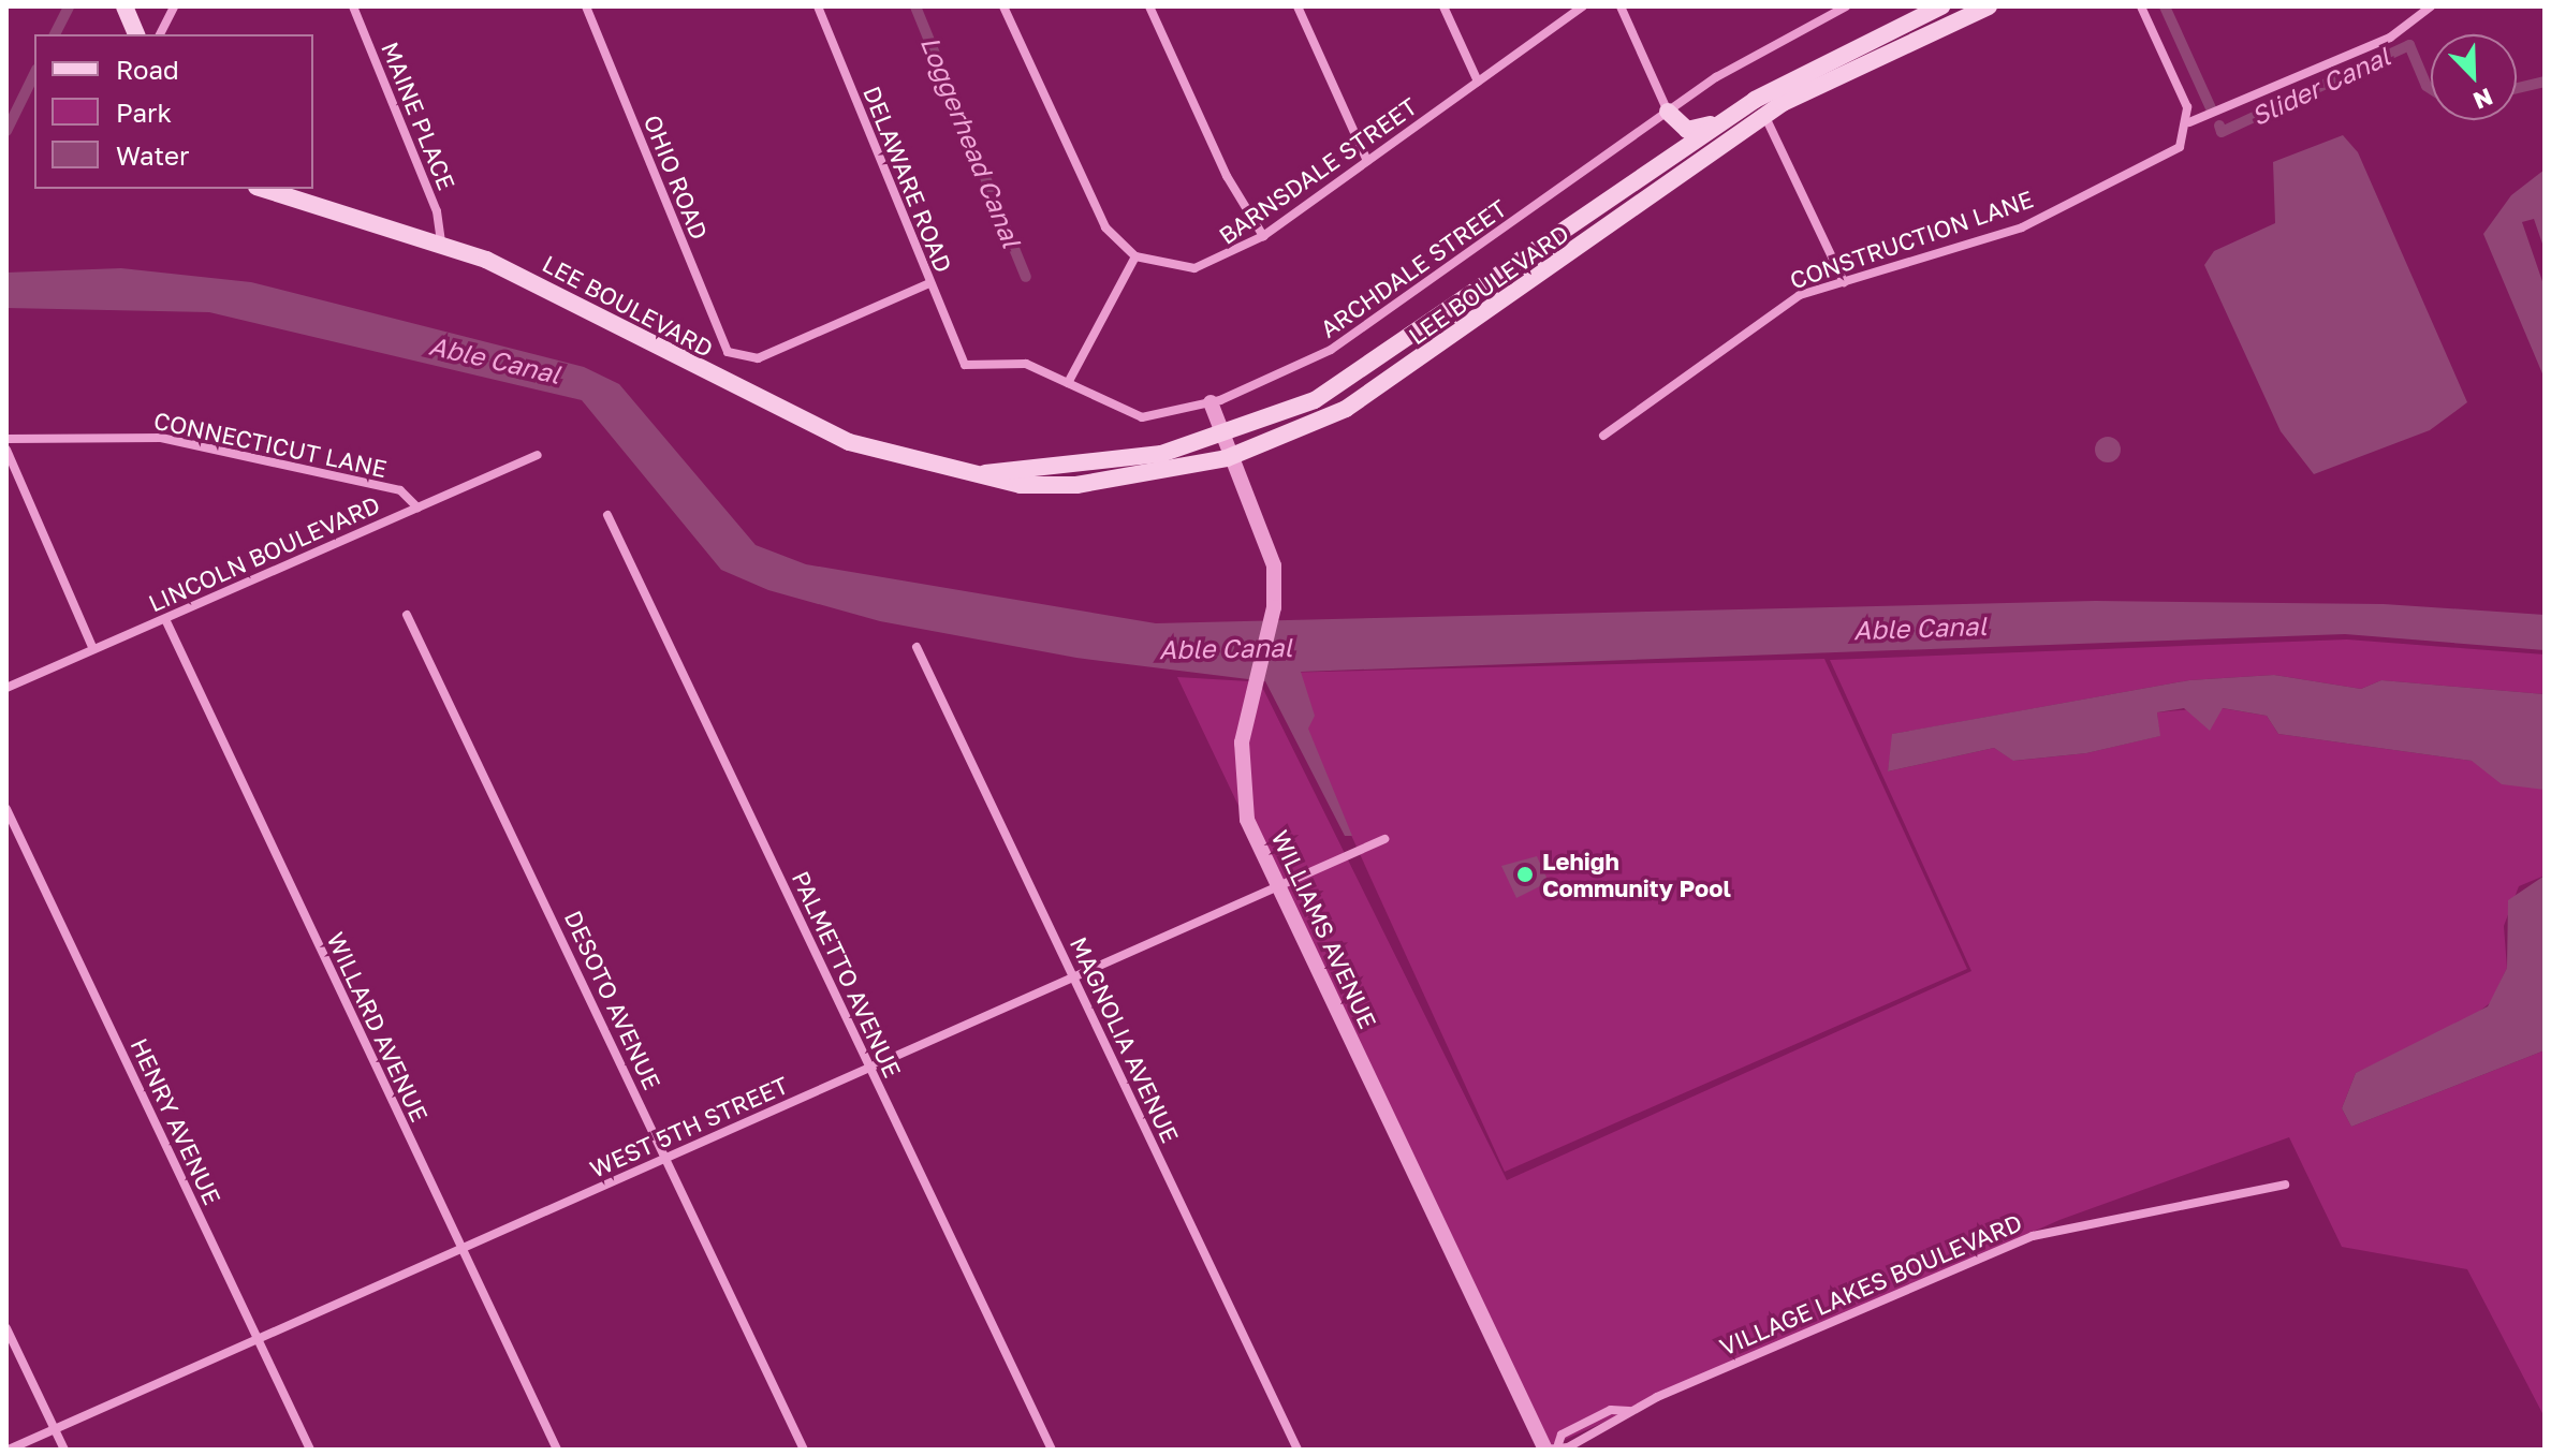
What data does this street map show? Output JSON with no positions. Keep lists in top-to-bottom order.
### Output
{
  "streets": {
    "main road": ["LEE BOULEVARD"],
    "street": [
      "MAINE PLACE",
      "BARNSDALE STREET",
      "OHIO ROAD",
      "DELAWARE ROAD",
      "CONSTRUCTION LANE",
      "ARCHDALE STREET",
      "CONNECTICUT LANE",
      "LINCOLN BOULEVARD",
      "WILLIAMS AVENUE",
      "PALMETTO AVENUE",
      "DESOTO AVENUE",
      "WILLARD AVENUE",
      "MAGNOLIA AVENUE",
      "HENRY AVENUE",
      "WEST 5TH STREET",
      "VILLAGE LAKES BOULEVARD"
    ]
  },
  "crossings": [
    ["MAINE PLACE", "LEE BOULEVARD"],
    ["OHIO ROAD", "DELAWARE ROAD"],
    ["DELAWARE ROAD", "ARCHDALE STREET"],
    ["ARCHDALE STREET", "WILLIAMS AVENUE"],
    ["LEE BOULEVARD", "WILLIAMS AVENUE"],
    ["CONNECTICUT LANE", "LINCOLN BOULEVARD"],
    ["LINCOLN BOULEVARD", "WILLARD AVENUE"],
    ["WILLIAMS AVENUE", "WEST 5TH STREET"],
    ["WILLIAMS AVENUE", "VILLAGE LAKES BOULEVARD"],
    ["PALMETTO AVENUE", "WEST 5TH STREET"],
    ["DESOTO AVENUE", "WEST 5TH STREET"],
    ["WILLARD AVENUE", "WEST 5TH STREET"],
    ["MAGNOLIA AVENUE", "WEST 5TH STREET"],
    ["HENRY AVENUE", "WEST 5TH STREET"]
  ],
  "water": ["Slider Canal", "Loggerhead Canal", "Able Canal"],
  "places": ["Lehigh Community Pool"],
  "legend": ["Road", "Park", "Water"],
  "north": "bottom right"
}
